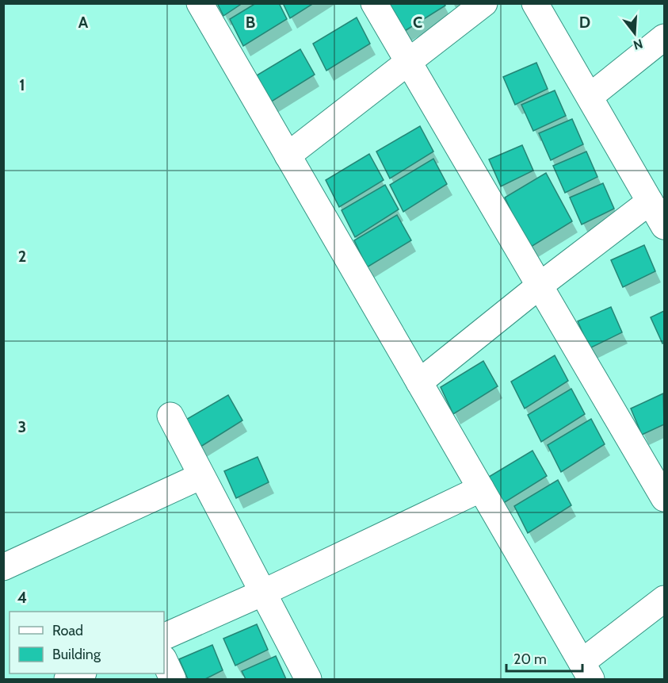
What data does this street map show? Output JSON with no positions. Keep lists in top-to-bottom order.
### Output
{
  "legend": ["Road", "Building"],
  "scale_bar": "20 m",
  "north": "bottom",
  "grid": {
    "columns": [
      "A",
      "B",
      "C",
      "D"
    ],
    "rows": [
      "1",
      "2",
      "3",
      "4"
    ]
  }
}
